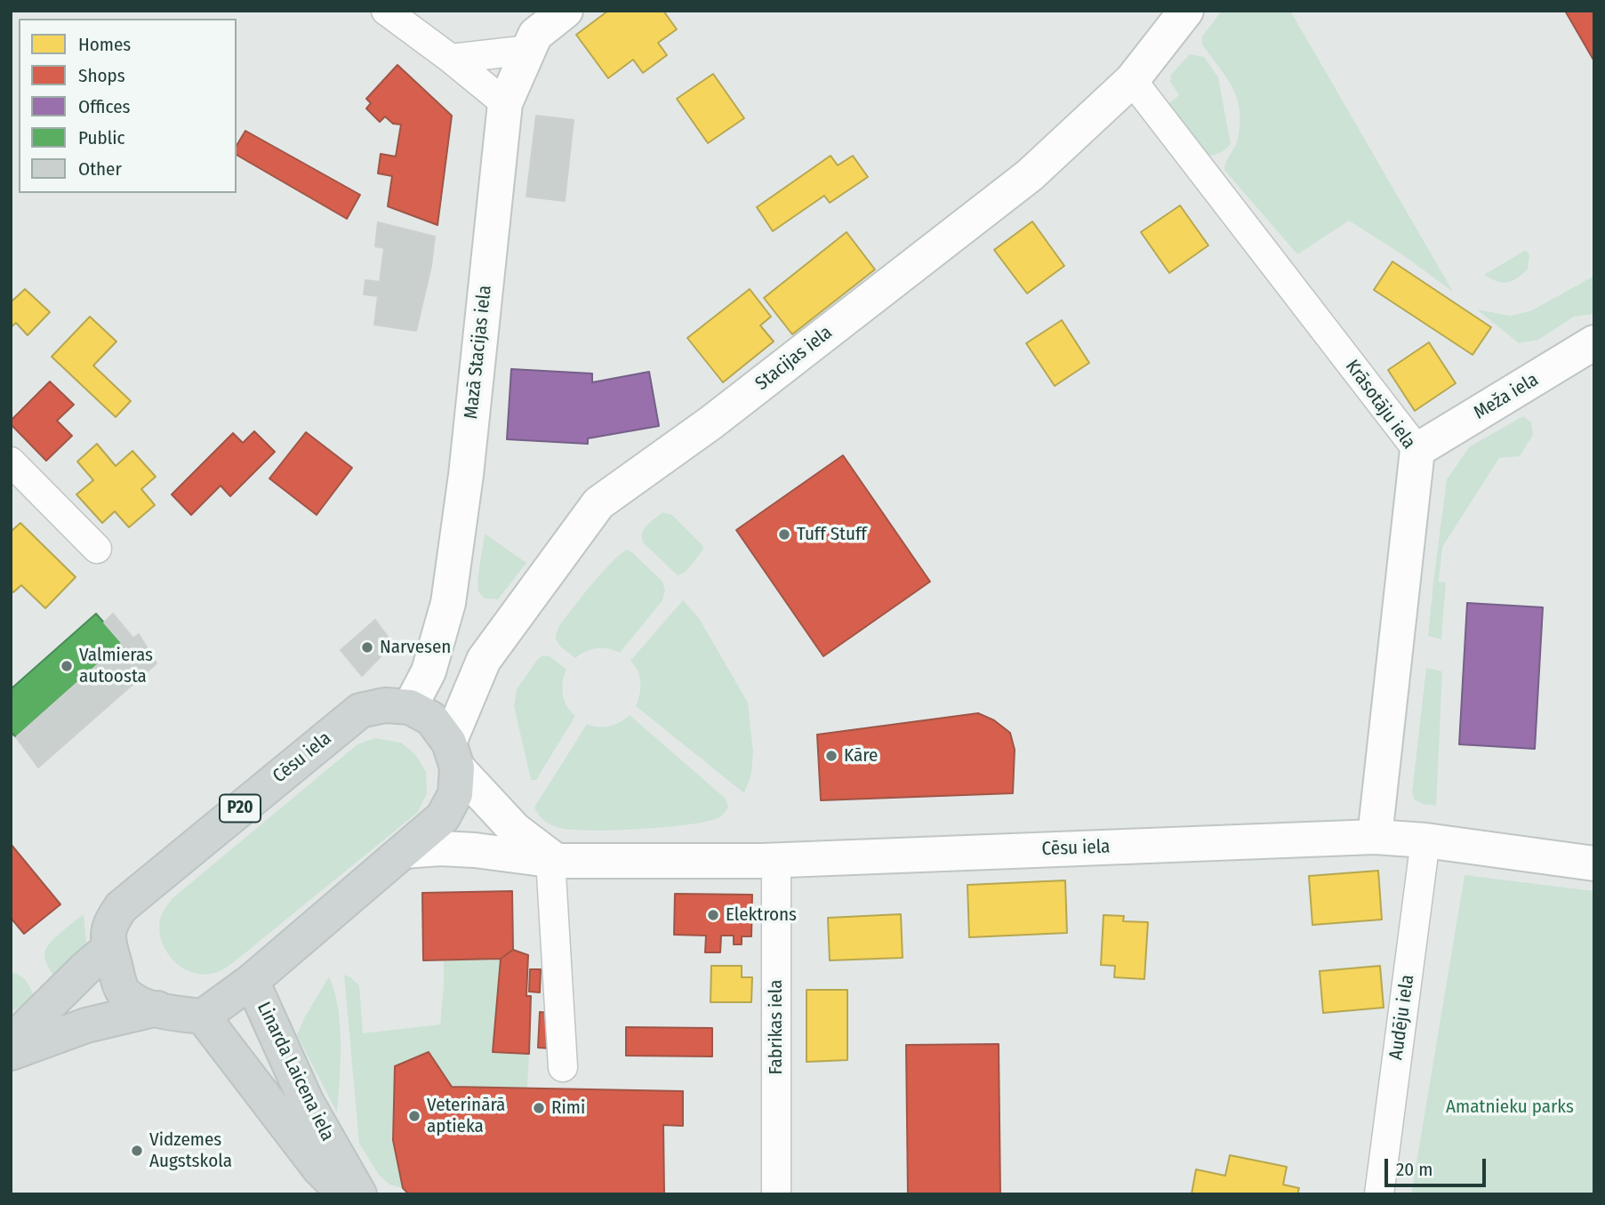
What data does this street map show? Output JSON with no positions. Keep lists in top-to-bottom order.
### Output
{
  "streets": {
    "main road": ["Cēsu iela", "P20", "Linarda Laicena iela"],
    "street": [
      "Mazā Stacijas iela",
      "Stacijas iela",
      "Meža iela",
      "Krāsotāju iela",
      "Audēju iela",
      "Fabrikas iela"
    ]
  },
  "crossings": [
    ["Mazā Stacijas iela", "Cēsu iela"],
    ["Stacijas iela", "Krāsotāju iela"],
    ["Meža iela", "Krāsotāju iela"],
    ["Krāsotāju iela", "Cēsu iela"],
    ["Cēsu iela", "Audēju iela"],
    ["Cēsu iela", "Fabrikas iela"],
    ["Cēsu iela", "Linarda Laicena iela"]
  ],
  "parks": ["Amatnieku parks"],
  "places": [
    "Tuff Stuff",
    "Narvesen",
    "Valmieras autoosta",
    "Kāre",
    "Elektrons",
    "Rimi",
    "Veterinārā aptieka",
    "Vidzemes Augstskola"
  ],
  "legend": [
    "Homes",
    "Shops",
    "Offices",
    "Public",
    "Other"
  ],
  "scale_bar": "20 m"
}
